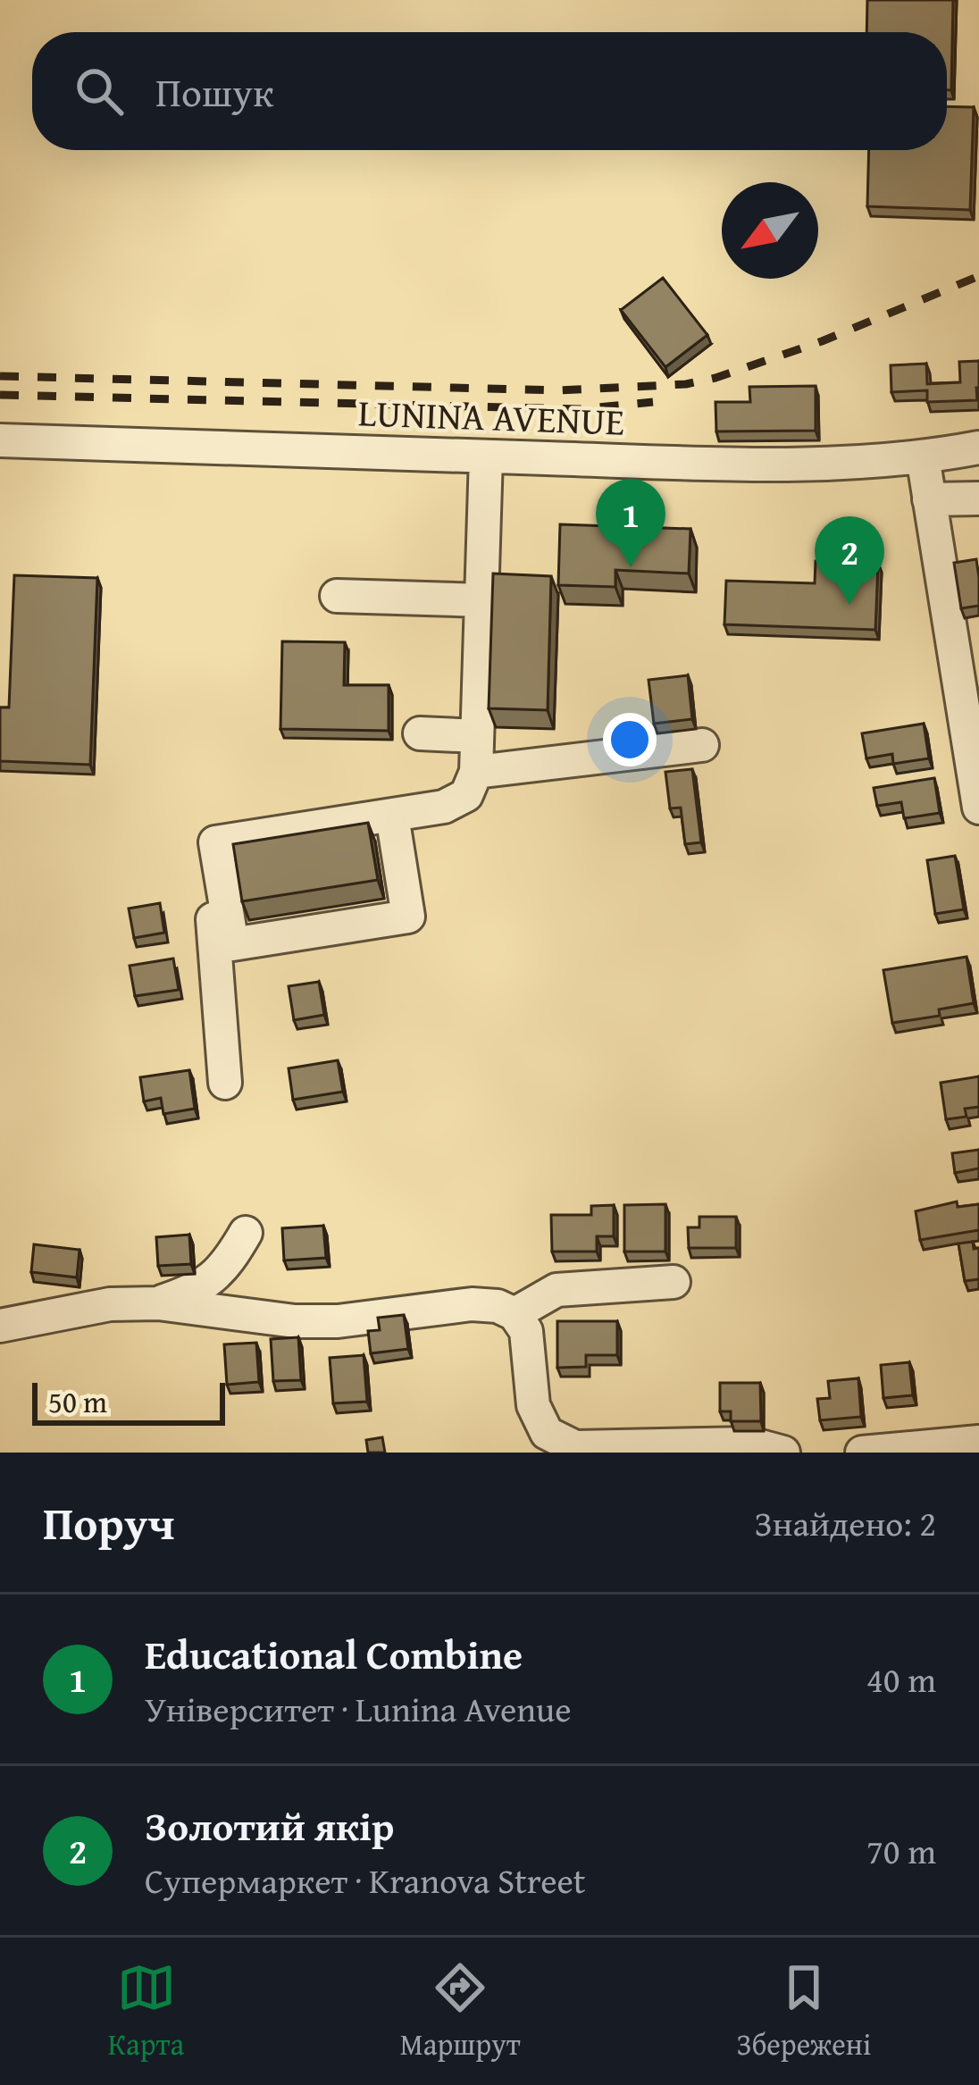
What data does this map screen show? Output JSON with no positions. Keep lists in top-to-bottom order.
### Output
{
  "streets": {
    "street": ["LUNINA AVENUE"]
  },
  "scale_bar": "50 m",
  "north": "bottom left",
  "page": {
    "search": "Пошук",
    "pins": ["1", "2"],
    "scale": "50 m",
    "heading": ["Поруч", "Знайдено: 2"],
    "list": [
      {
        "mark": "1",
        "name": "Educational Combine",
        "note": "Університет · Lunina Avenue",
        "value": "40 m"
      },
      {
        "mark": "2",
        "name": "Золотий якір",
        "note": "Супермаркет · Kranova Street",
        "value": "70 m"
      }
    ],
    "nav": ["Карта", "Маршрут", "Збережені"]
  }
}
